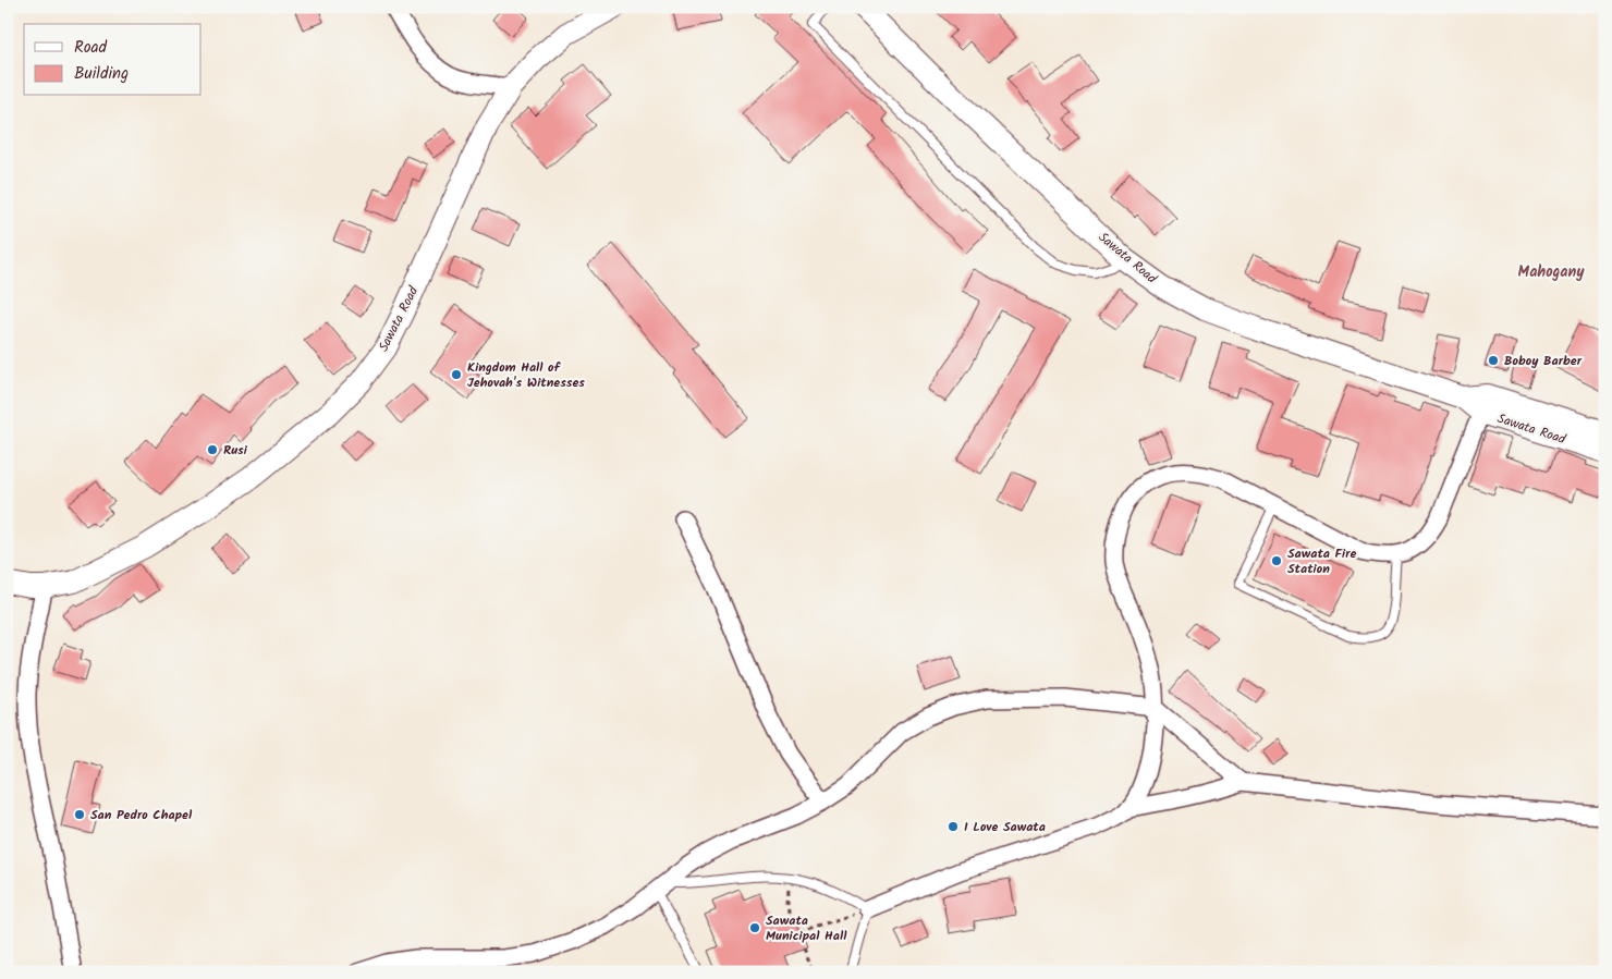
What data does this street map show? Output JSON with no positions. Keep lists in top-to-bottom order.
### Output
{
  "streets": {
    "main road": ["Sawata Road"]
  },
  "districts": ["Mahogany"],
  "places": [
    "Boboy Barber",
    "Kingdom Hall of Jehovah's Witnesses",
    "Rusi",
    "Sawata Fire Station",
    "San Pedro Chapel",
    "I Love Sawata",
    "Sawata Municipal Hall"
  ],
  "legend": ["Road", "Building"]
}
